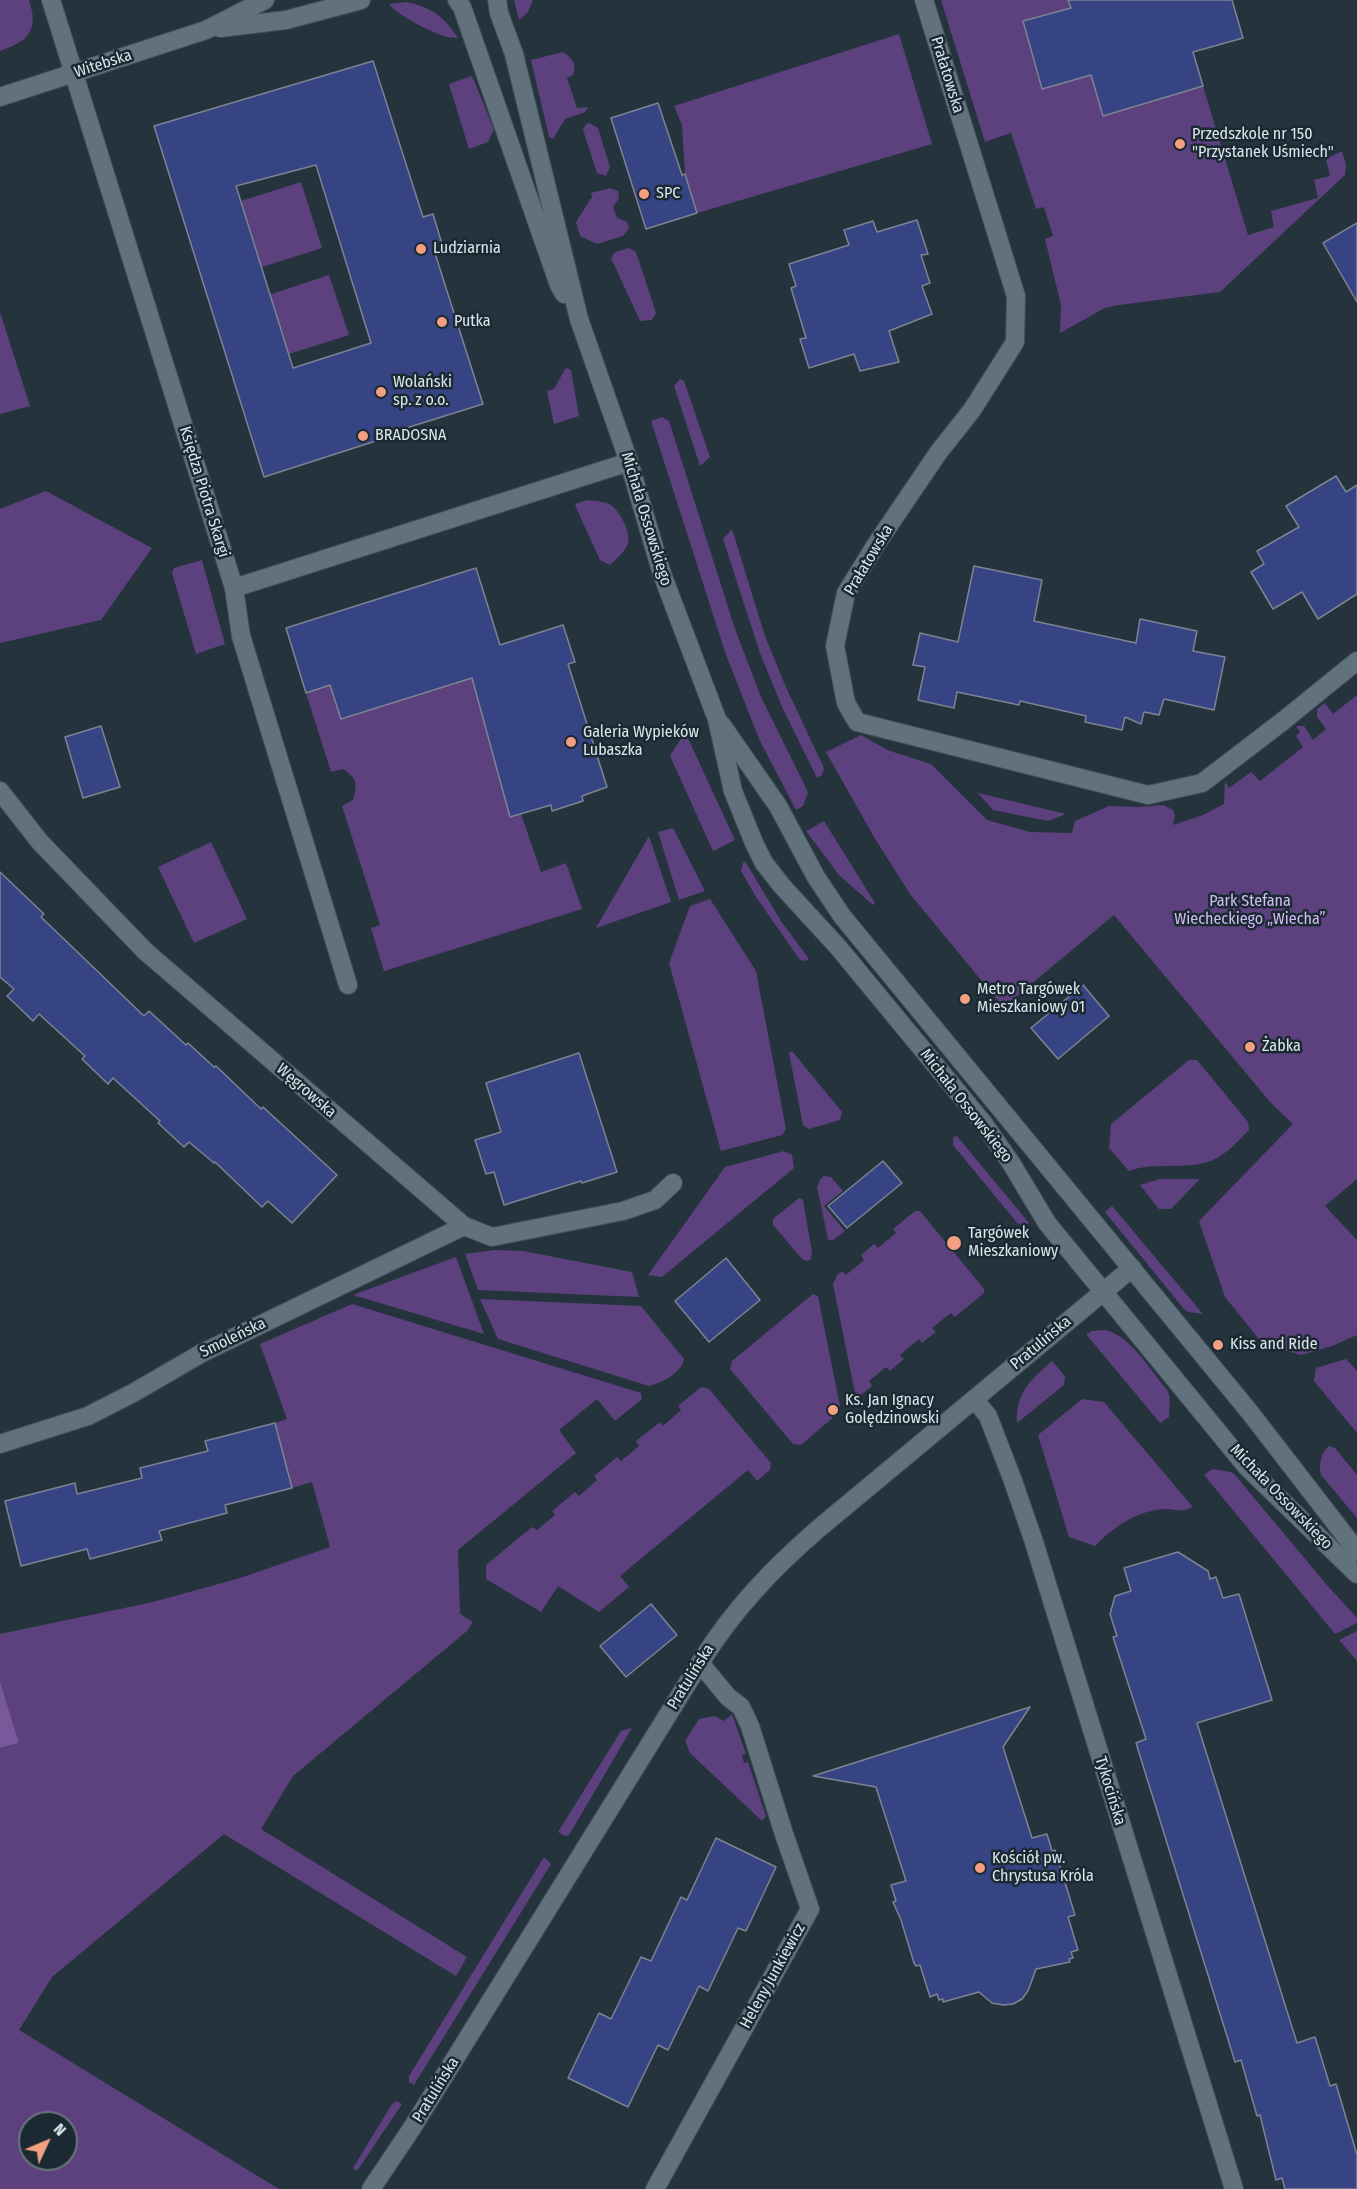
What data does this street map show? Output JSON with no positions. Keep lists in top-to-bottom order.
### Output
{
  "streets": {
    "street": [
      "Witebska",
      "Prałatowska",
      "Księdza Piotra Skargi",
      "Michała Ossowskiego",
      "Węgrowska",
      "Smoleńska",
      "Pratulińska",
      "Tykocińska",
      "Heleny Junkiewicz"
    ]
  },
  "crossings": [
    ["Witebska", "Księdza Piotra Skargi"],
    ["Michała Ossowskiego", "Pratulińska"],
    ["Węgrowska", "Smoleńska"],
    ["Pratulińska", "Tykocińska"],
    ["Pratulińska", "Heleny Junkiewicz"]
  ],
  "parks": ["Park Stefana Wiecheckiego „Wiecha”"],
  "places": [
    "Przedszkole nr 150 \"Przystanek Uśmiech\"",
    "SPC",
    "Ludziarnia",
    "Putka",
    "Wolański sp. z o.o.",
    "BRADOSNA",
    "Galeria Wypieków Lubaszka",
    "Metro Targówek Mieszkaniowy 01",
    "Żabka",
    "Targówek Mieszkaniowy",
    "Kiss and Ride",
    "Ks. Jan Ignacy Golędzinowski",
    "Kościół pw. Chrystusa Króla"
  ],
  "north": "top right"
}
